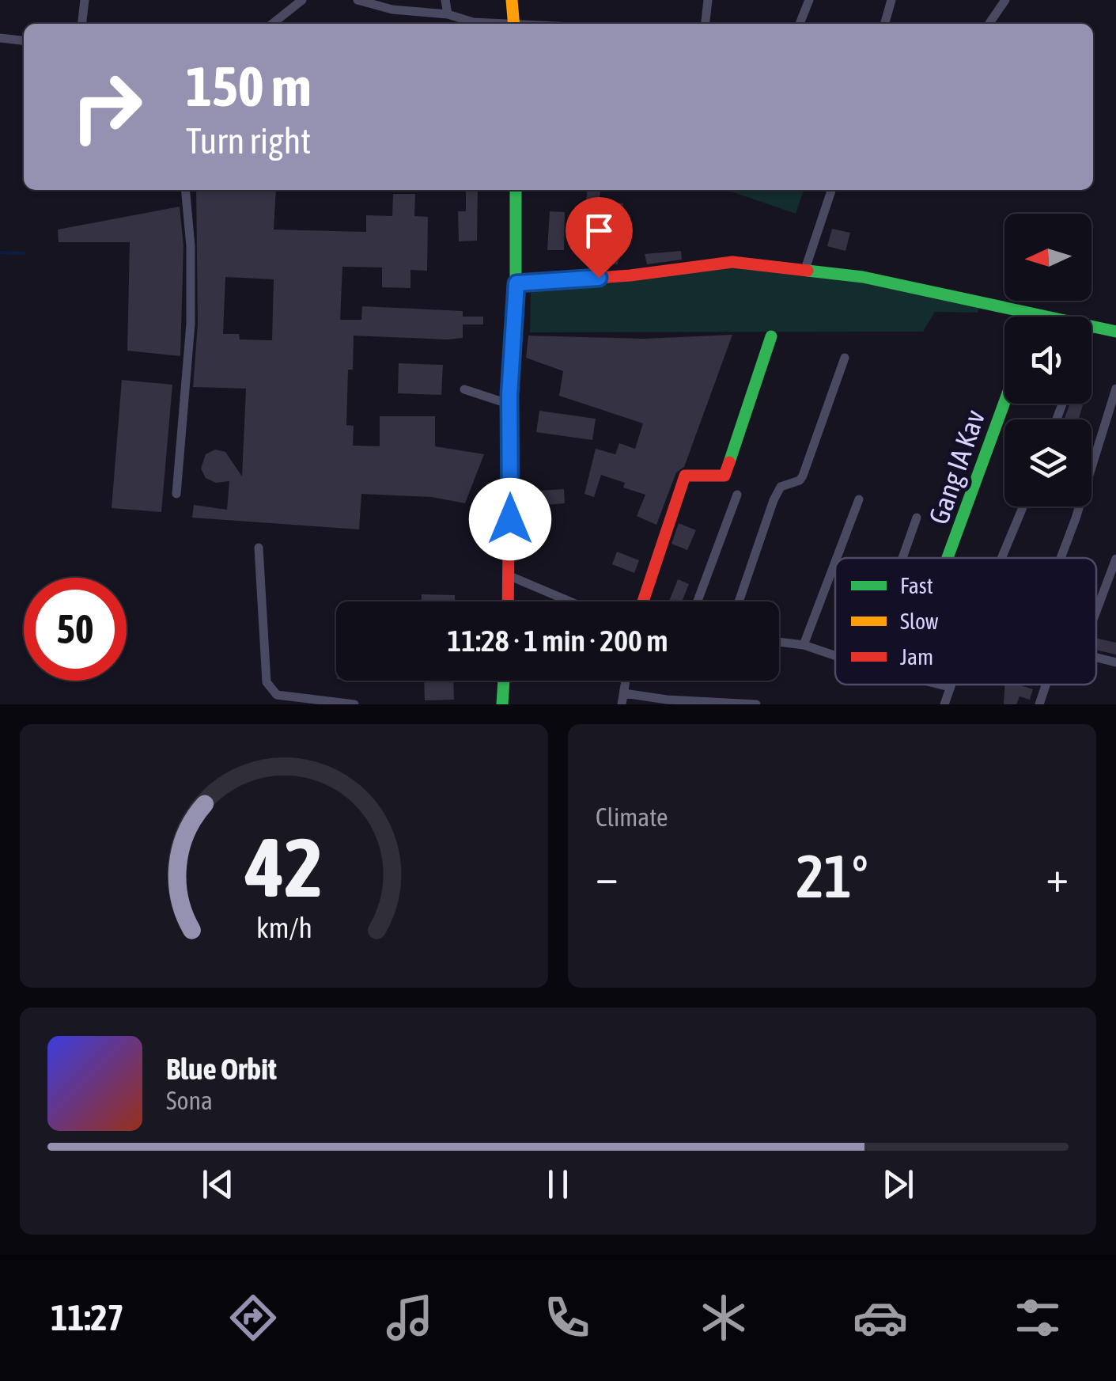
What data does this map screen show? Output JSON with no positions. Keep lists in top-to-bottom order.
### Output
{
  "streets": {
    "street": ["Gang IA Kav"]
  },
  "legend": ["Fast", "Slow", "Jam"],
  "north": "left",
  "page": {
    "turn": ["150 m", "Turn right"],
    "limit": "50",
    "trip": "11:28 · 1 min · 200 m",
    "tile": "Climate",
    "heat": ["−", "21°", "+"],
    "song": ["Blue Orbit", "Sona"],
    "tabs": "11:27",
    "gauge": ["42", "km/h"]
  }
}
